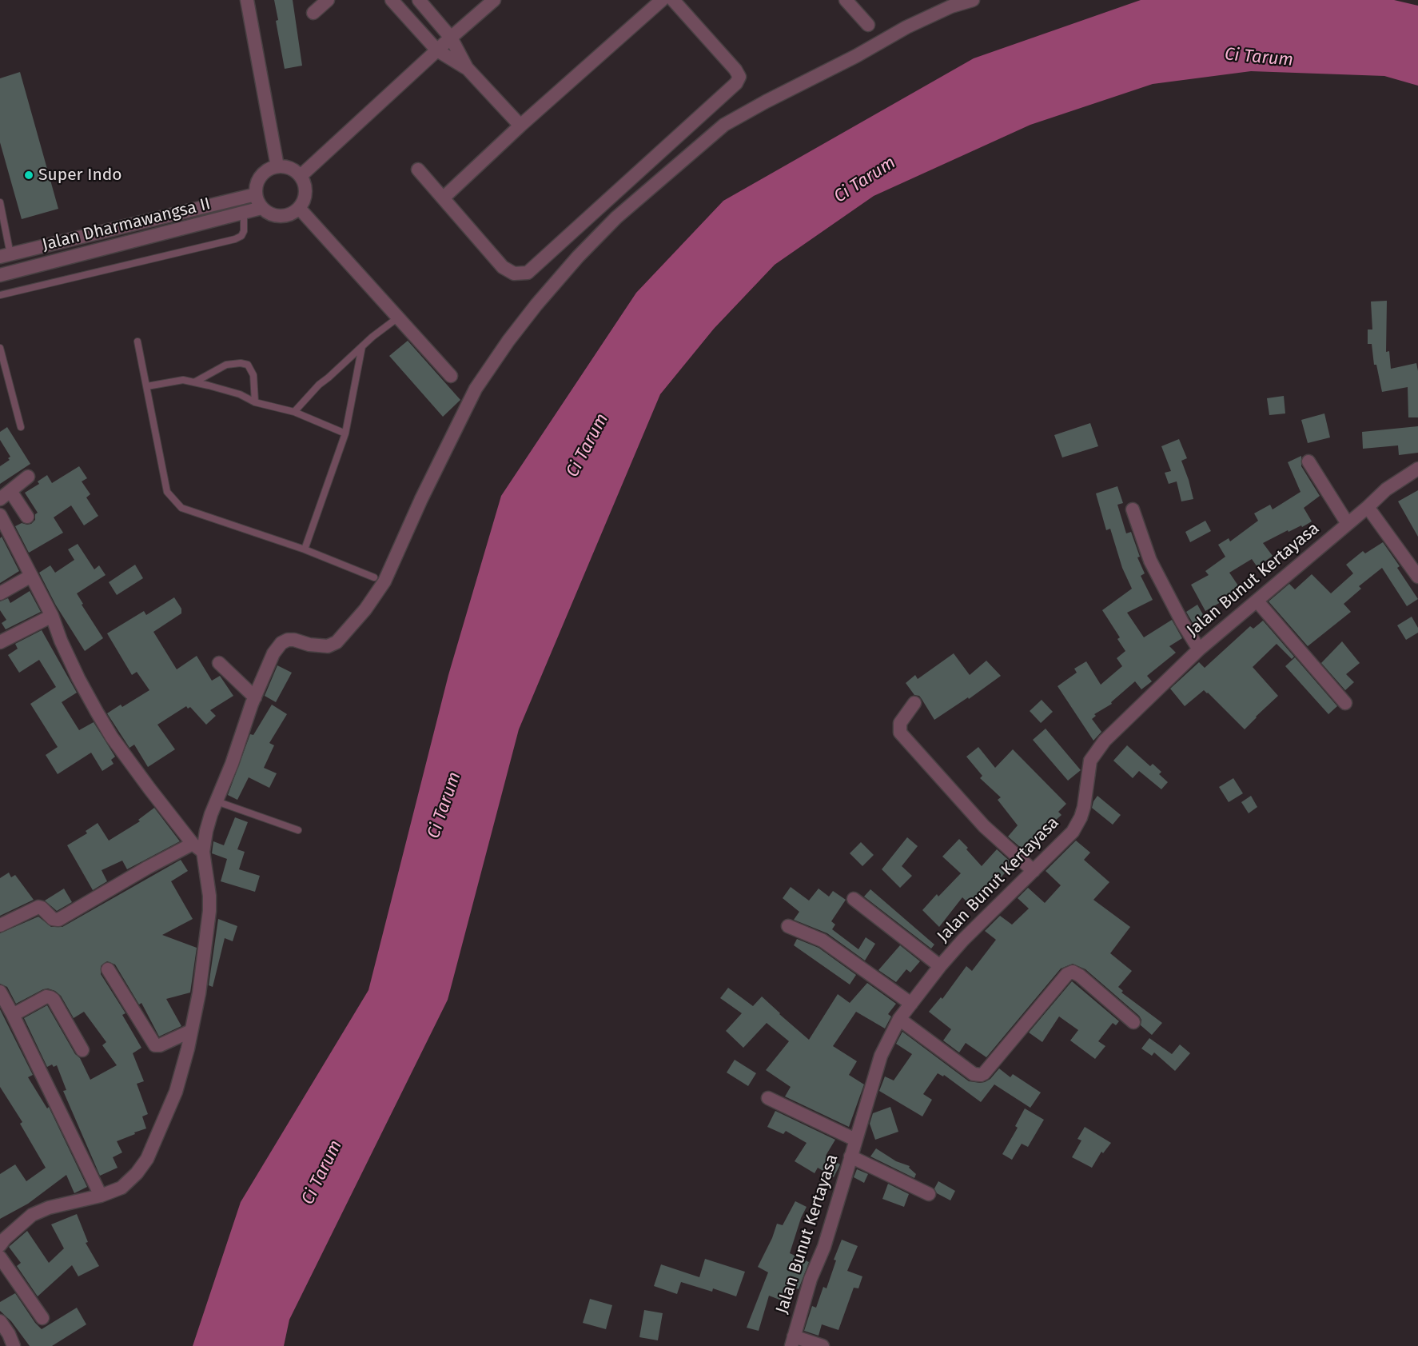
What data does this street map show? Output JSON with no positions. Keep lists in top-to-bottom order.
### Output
{
  "streets": {
    "street": ["Jalan Dharmawangsa II", "Jalan Bunut Kertayasa"]
  },
  "water": ["Ci Tarum"],
  "places": ["Super Indo"]
}
